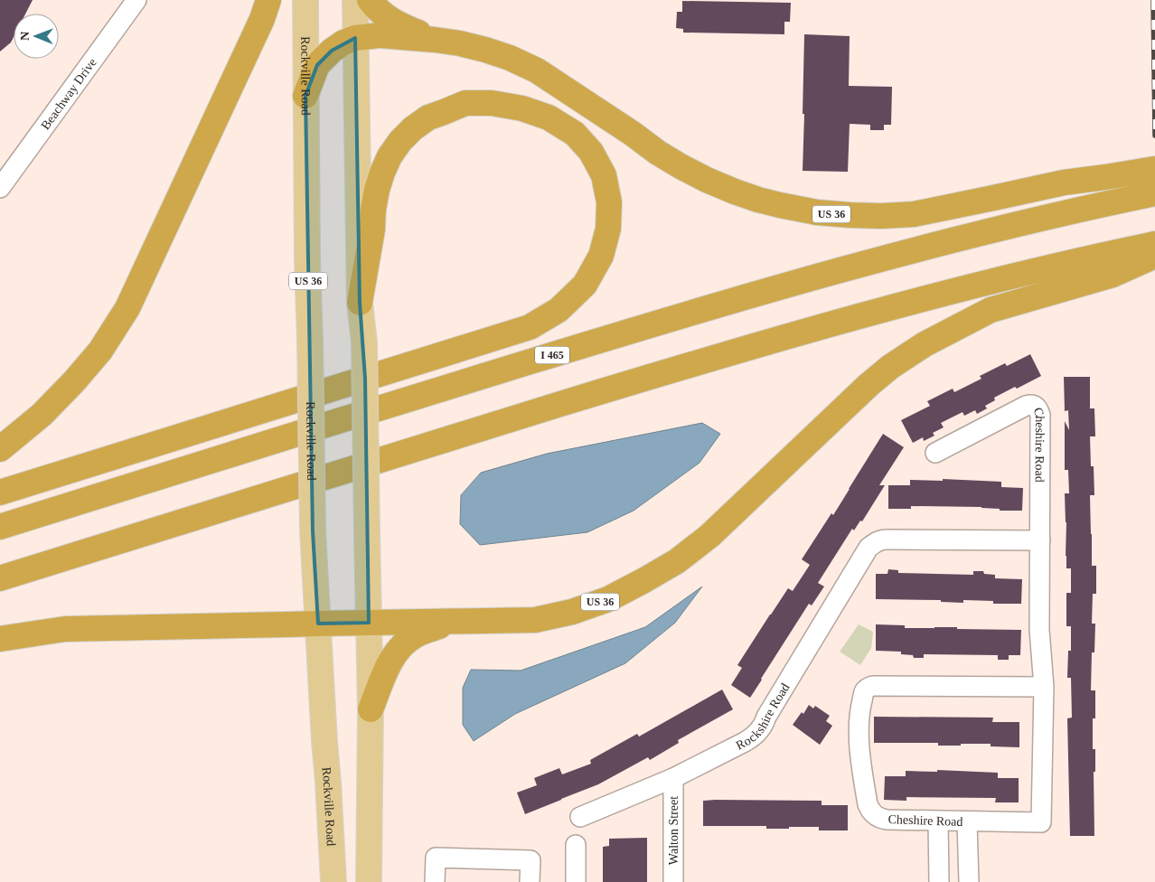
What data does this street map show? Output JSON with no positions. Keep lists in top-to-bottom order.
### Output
{
  "streets": {
    "highway": ["US 36", "I 465"],
    "main road": ["Rockville Road"],
    "street": [
      "Beachway Drive",
      "Cheshire Road",
      "Rockshire Road",
      "Walton Street"
    ]
  },
  "crossings": [
    ["Rockville Road", "US 36"],
    ["Cheshire Road", "Rockshire Road"],
    ["Rockshire Road", "Walton Street"]
  ],
  "north": "left"
}
